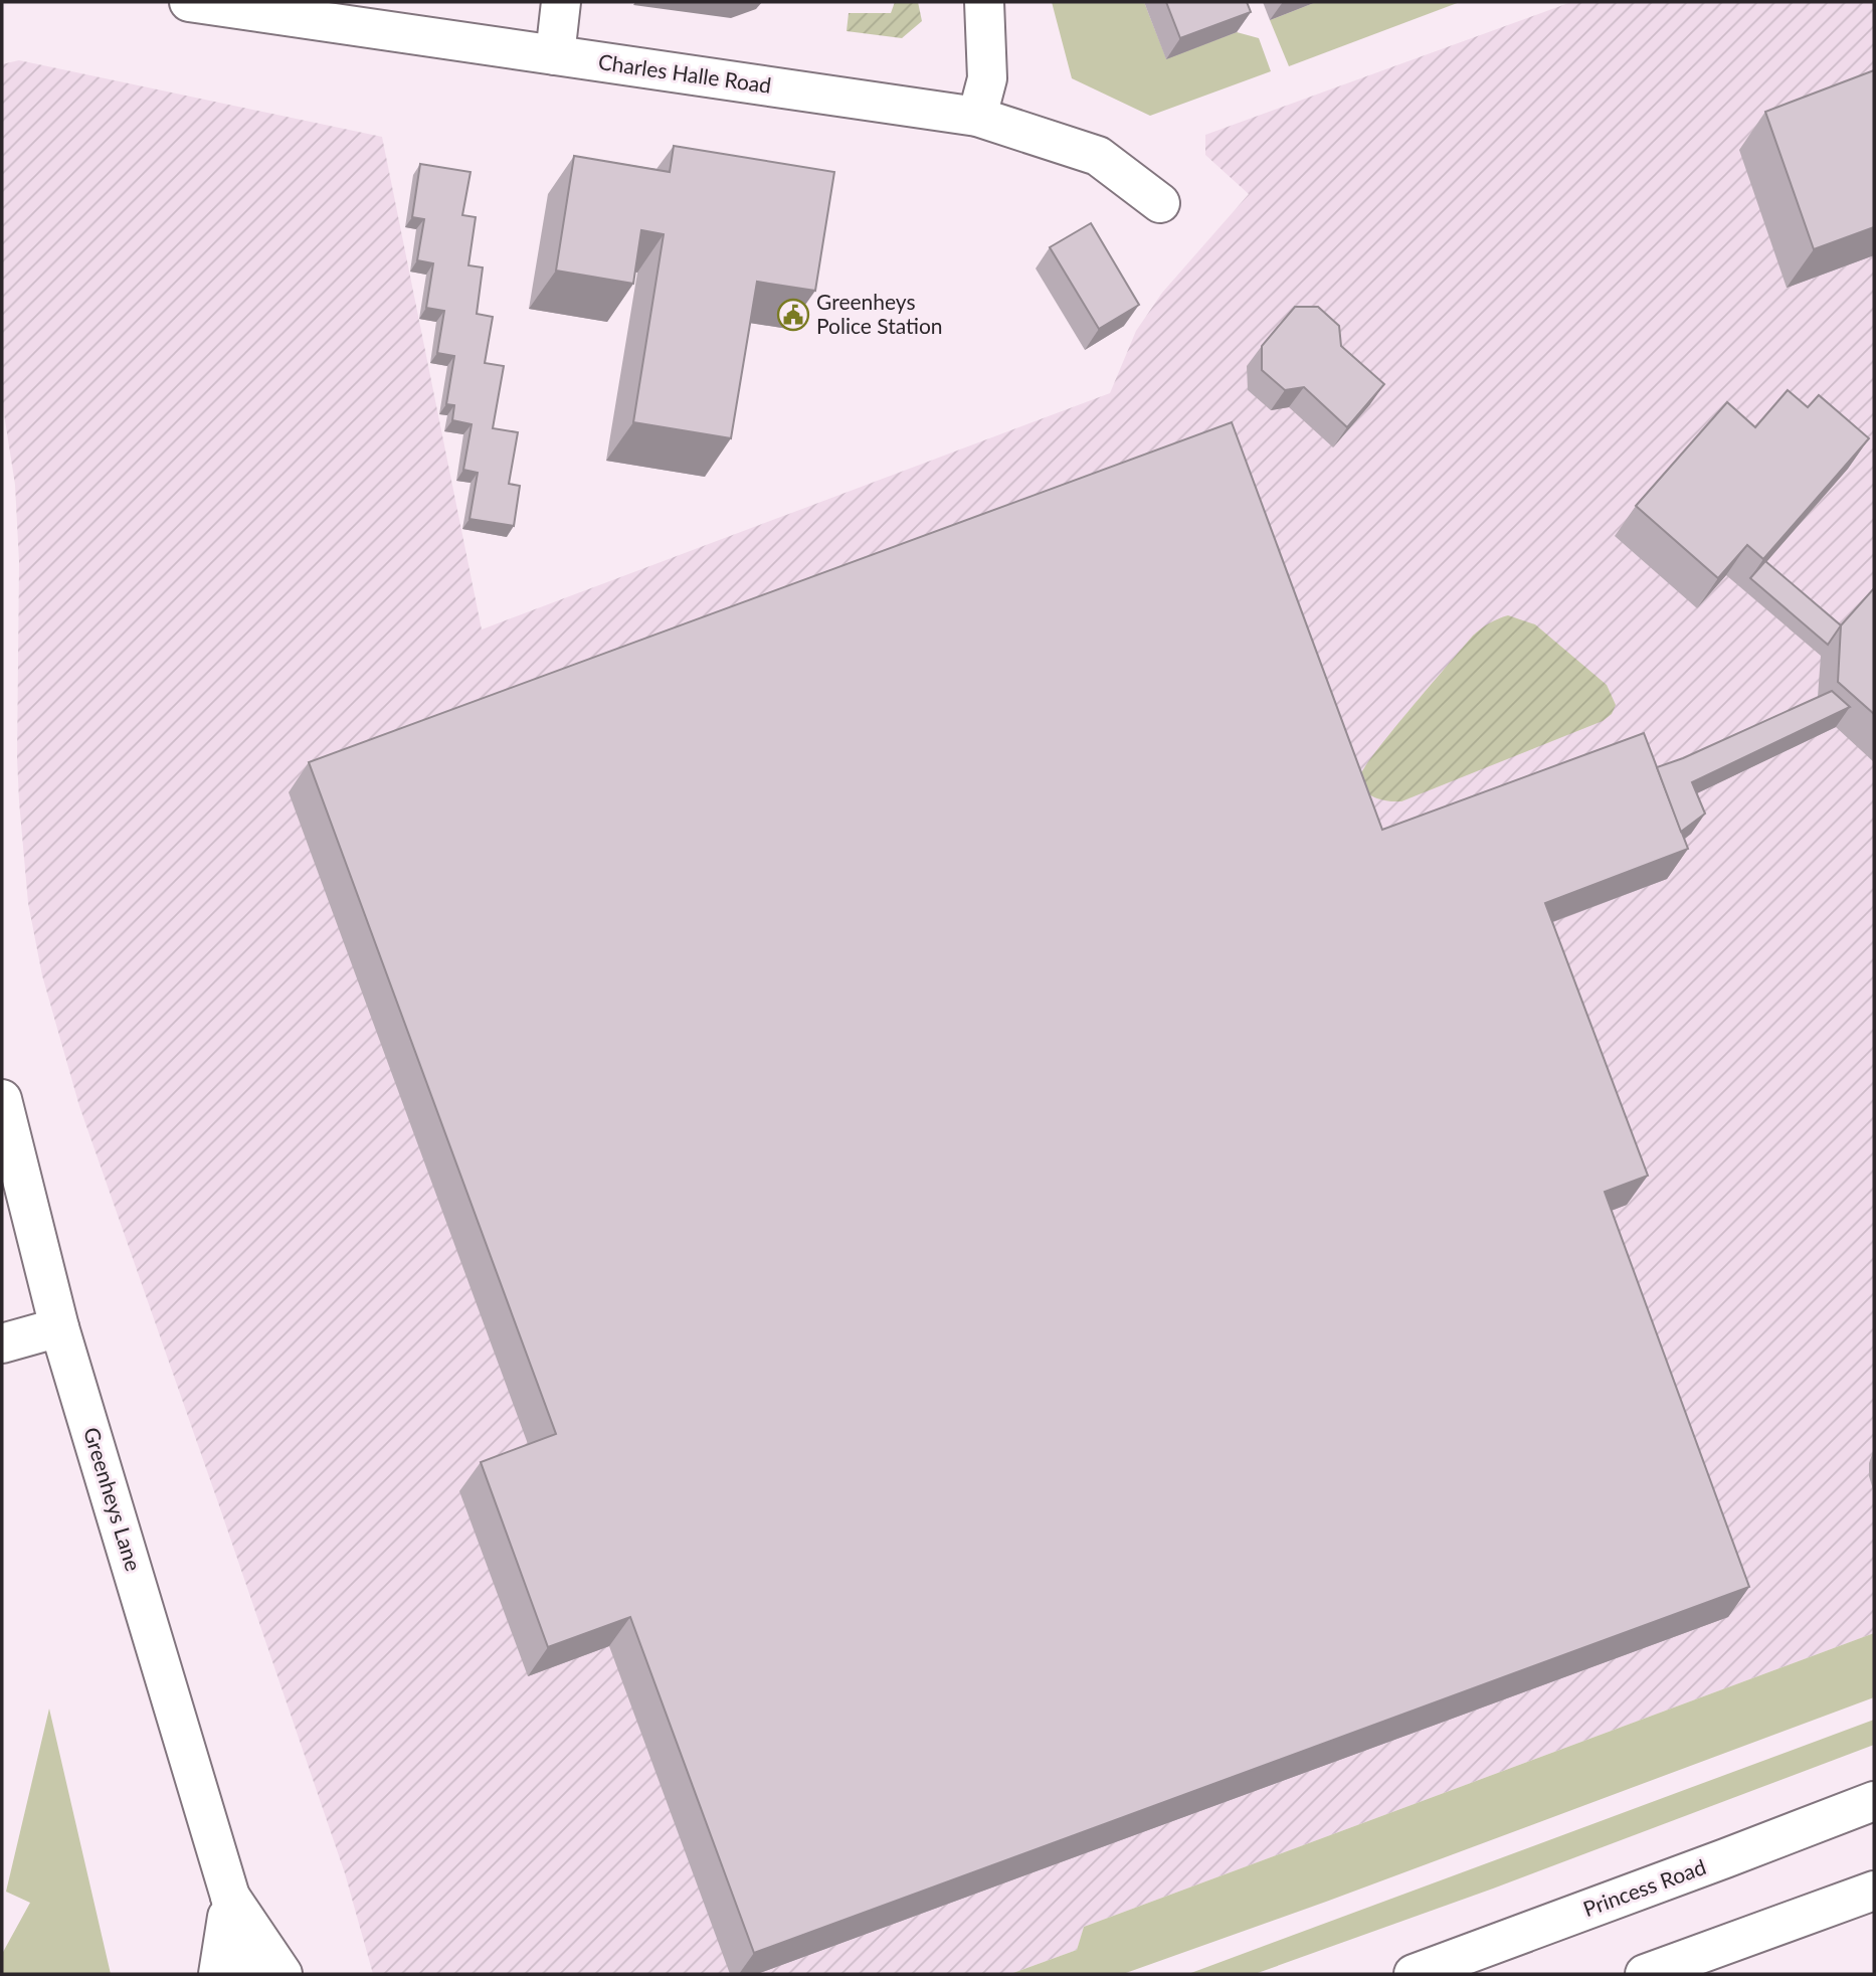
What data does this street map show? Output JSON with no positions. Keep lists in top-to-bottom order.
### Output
{
  "streets": {
    "main road": ["Charles Halle Road", "Greenheys Lane", "Princess Road"]
  },
  "places": {
    "public building": ["Greenheys Police Station"]
  }
}
